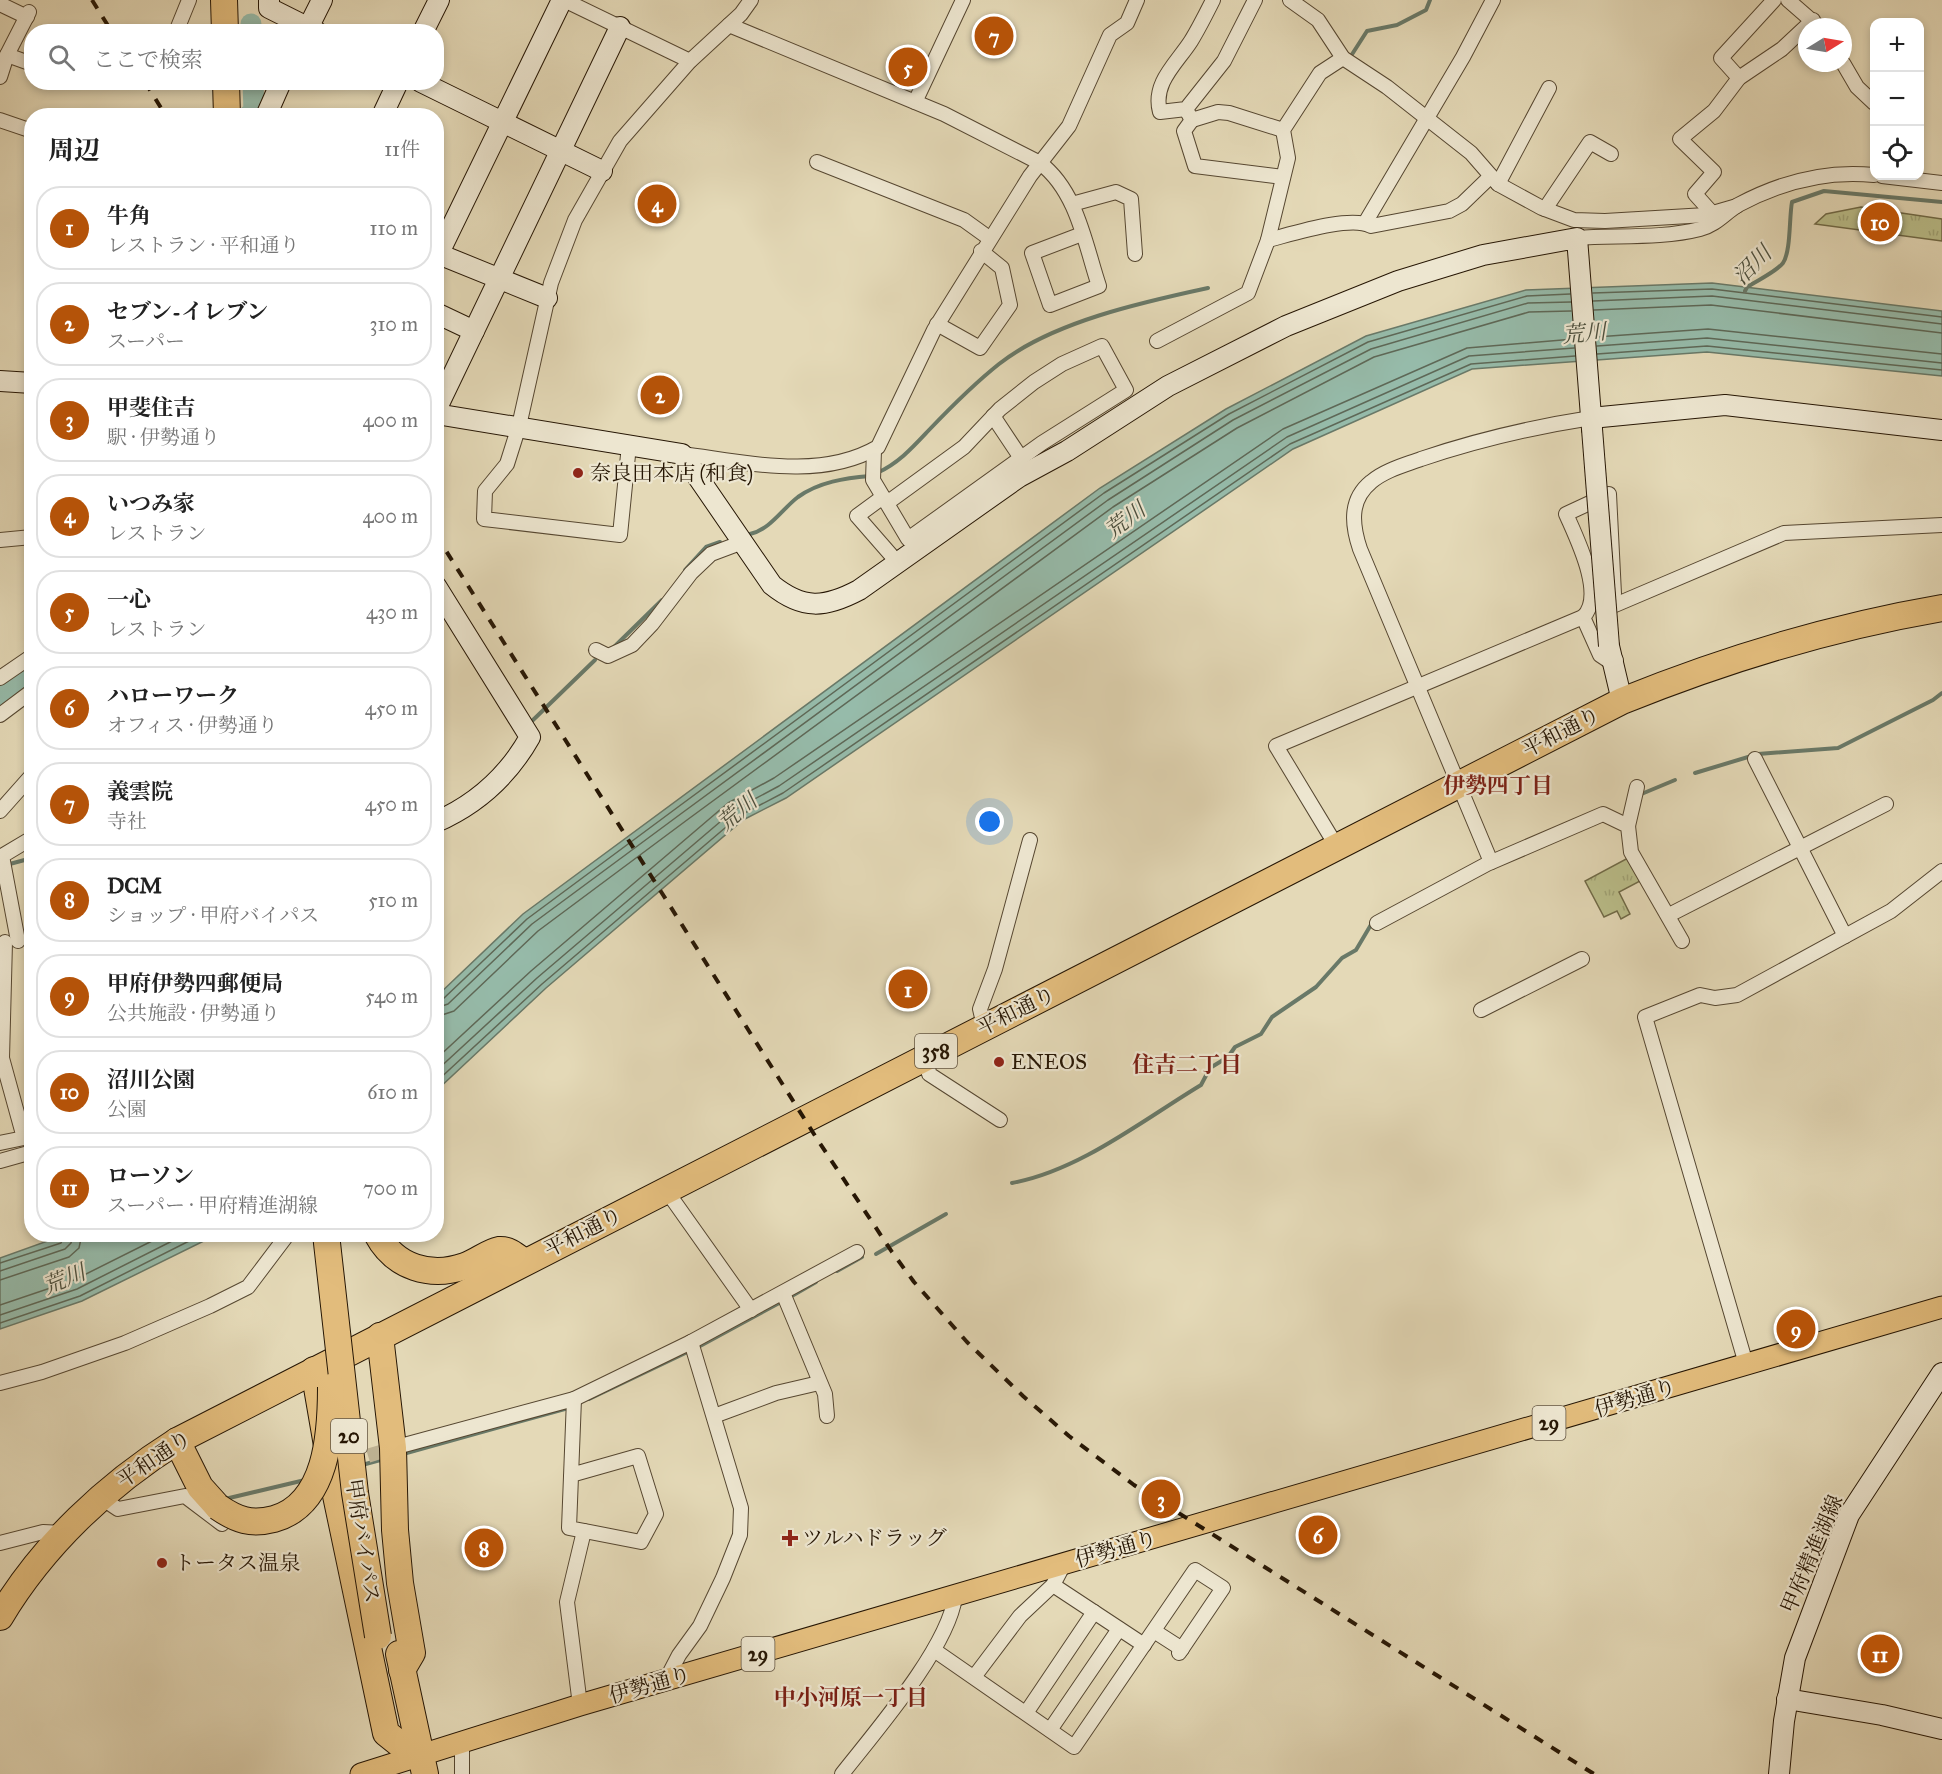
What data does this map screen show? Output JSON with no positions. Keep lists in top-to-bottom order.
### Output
{
  "streets": {
    "highway": [
      "平和通り",
      "358",
      "20",
      "甲府バイパス"
    ],
    "main road": ["伊勢通り", "29"],
    "street": ["甲府精進湖線"]
  },
  "crossings": [
    ["伊勢通り", "甲府バイパス"]
  ],
  "districts": ["伊勢四丁目", "住吉二丁目", "中小河原一丁目"],
  "water": ["沼川", "荒川"],
  "places": {
    "other": ["奈良田本店 (和食)", "ENEOS", "トータス温泉"],
    "health": ["ツルハドラッグ"]
  },
  "north": "right",
  "page": {
    "pins": [
      "7",
      "5",
      "4",
      "10",
      "2",
      "1",
      "9",
      "3",
      "6",
      "8",
      "11"
    ],
    "map_buttons": ["+", "−"],
    "search": "ここで検索",
    "heading": ["周辺", "11件"],
    "list": [
      {
        "mark": "1",
        "name": "牛角",
        "note": "レストラン · 平和通り",
        "value": "110 m"
      },
      {
        "mark": "2",
        "name": "セブン-イレブン",
        "note": "スーパー",
        "value": "310 m"
      },
      {
        "mark": "3",
        "name": "甲斐住吉",
        "note": "駅 · 伊勢通り",
        "value": "400 m"
      },
      {
        "mark": "4",
        "name": "いつみ家",
        "note": "レストラン",
        "value": "400 m"
      },
      {
        "mark": "5",
        "name": "一心",
        "note": "レストラン",
        "value": "430 m"
      },
      {
        "mark": "6",
        "name": "ハローワーク",
        "note": "オフィス · 伊勢通り",
        "value": "450 m"
      },
      {
        "mark": "7",
        "name": "義雲院",
        "note": "寺社",
        "value": "450 m"
      },
      {
        "mark": "8",
        "name": "DCM",
        "note": "ショップ · 甲府バイパス",
        "value": "510 m"
      },
      {
        "mark": "9",
        "name": "甲府伊勢四郵便局",
        "note": "公共施設 · 伊勢通り",
        "value": "540 m"
      },
      {
        "mark": "10",
        "name": "沼川公園",
        "note": "公園",
        "value": "610 m"
      },
      {
        "mark": "11",
        "name": "ローソン",
        "note": "スーパー · 甲府精進湖線",
        "value": "700 m"
      }
    ]
  }
}
